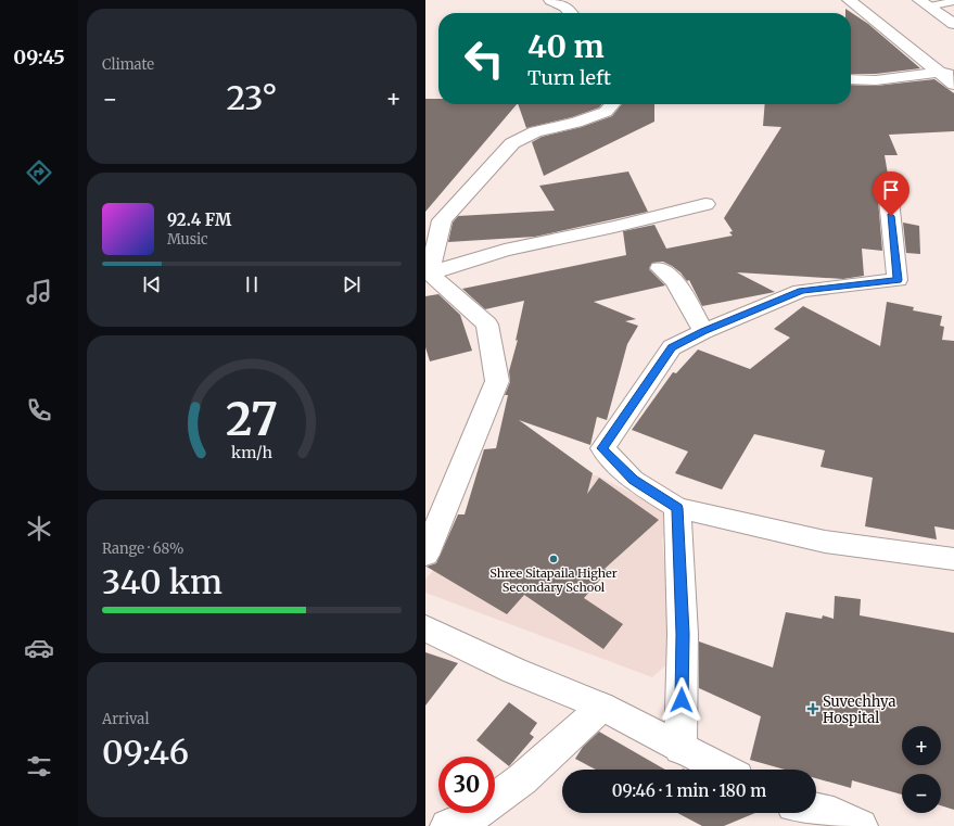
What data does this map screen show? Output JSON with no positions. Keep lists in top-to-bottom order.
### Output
{
  "places": {
    "other": ["Shree Sitapaila Higher Secondary School"],
    "health": ["Suvechhya Hospital"]
  },
  "page": {
    "tabs": "09:45",
    "tile": [
      "Climate",
      ["Range · 68%", "340 km"],
      ["Arrival", "09:46"]
    ],
    "turn": ["40 m", "Turn left"],
    "heat": ["−", "23°", "+"],
    "song": ["92.4 FM", "Music"],
    "map_buttons": ["+", "−"],
    "limit": "30",
    "trip": "09:46 · 1 min · 180 m",
    "gauge": ["27", "km/h"]
  }
}
